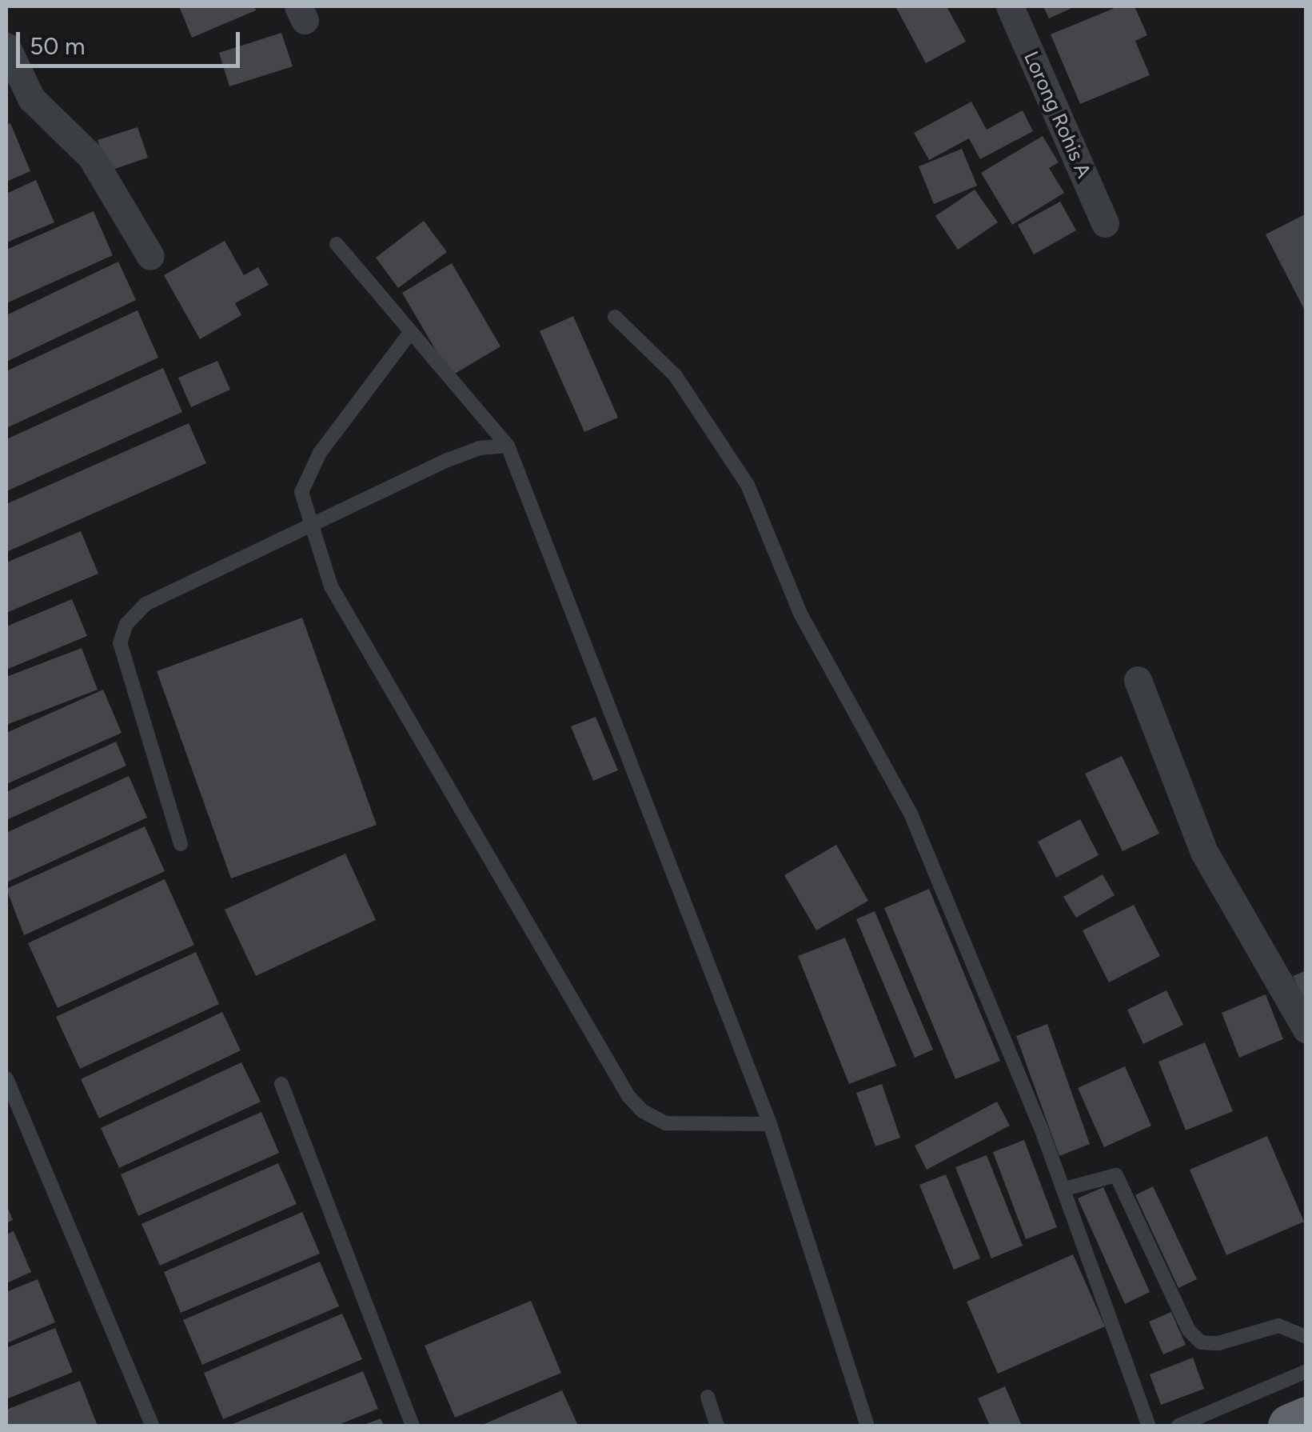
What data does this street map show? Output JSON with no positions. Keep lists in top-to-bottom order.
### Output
{
  "streets": {
    "street": ["Lorong Rohis A"]
  },
  "scale_bar": "50 m"
}
